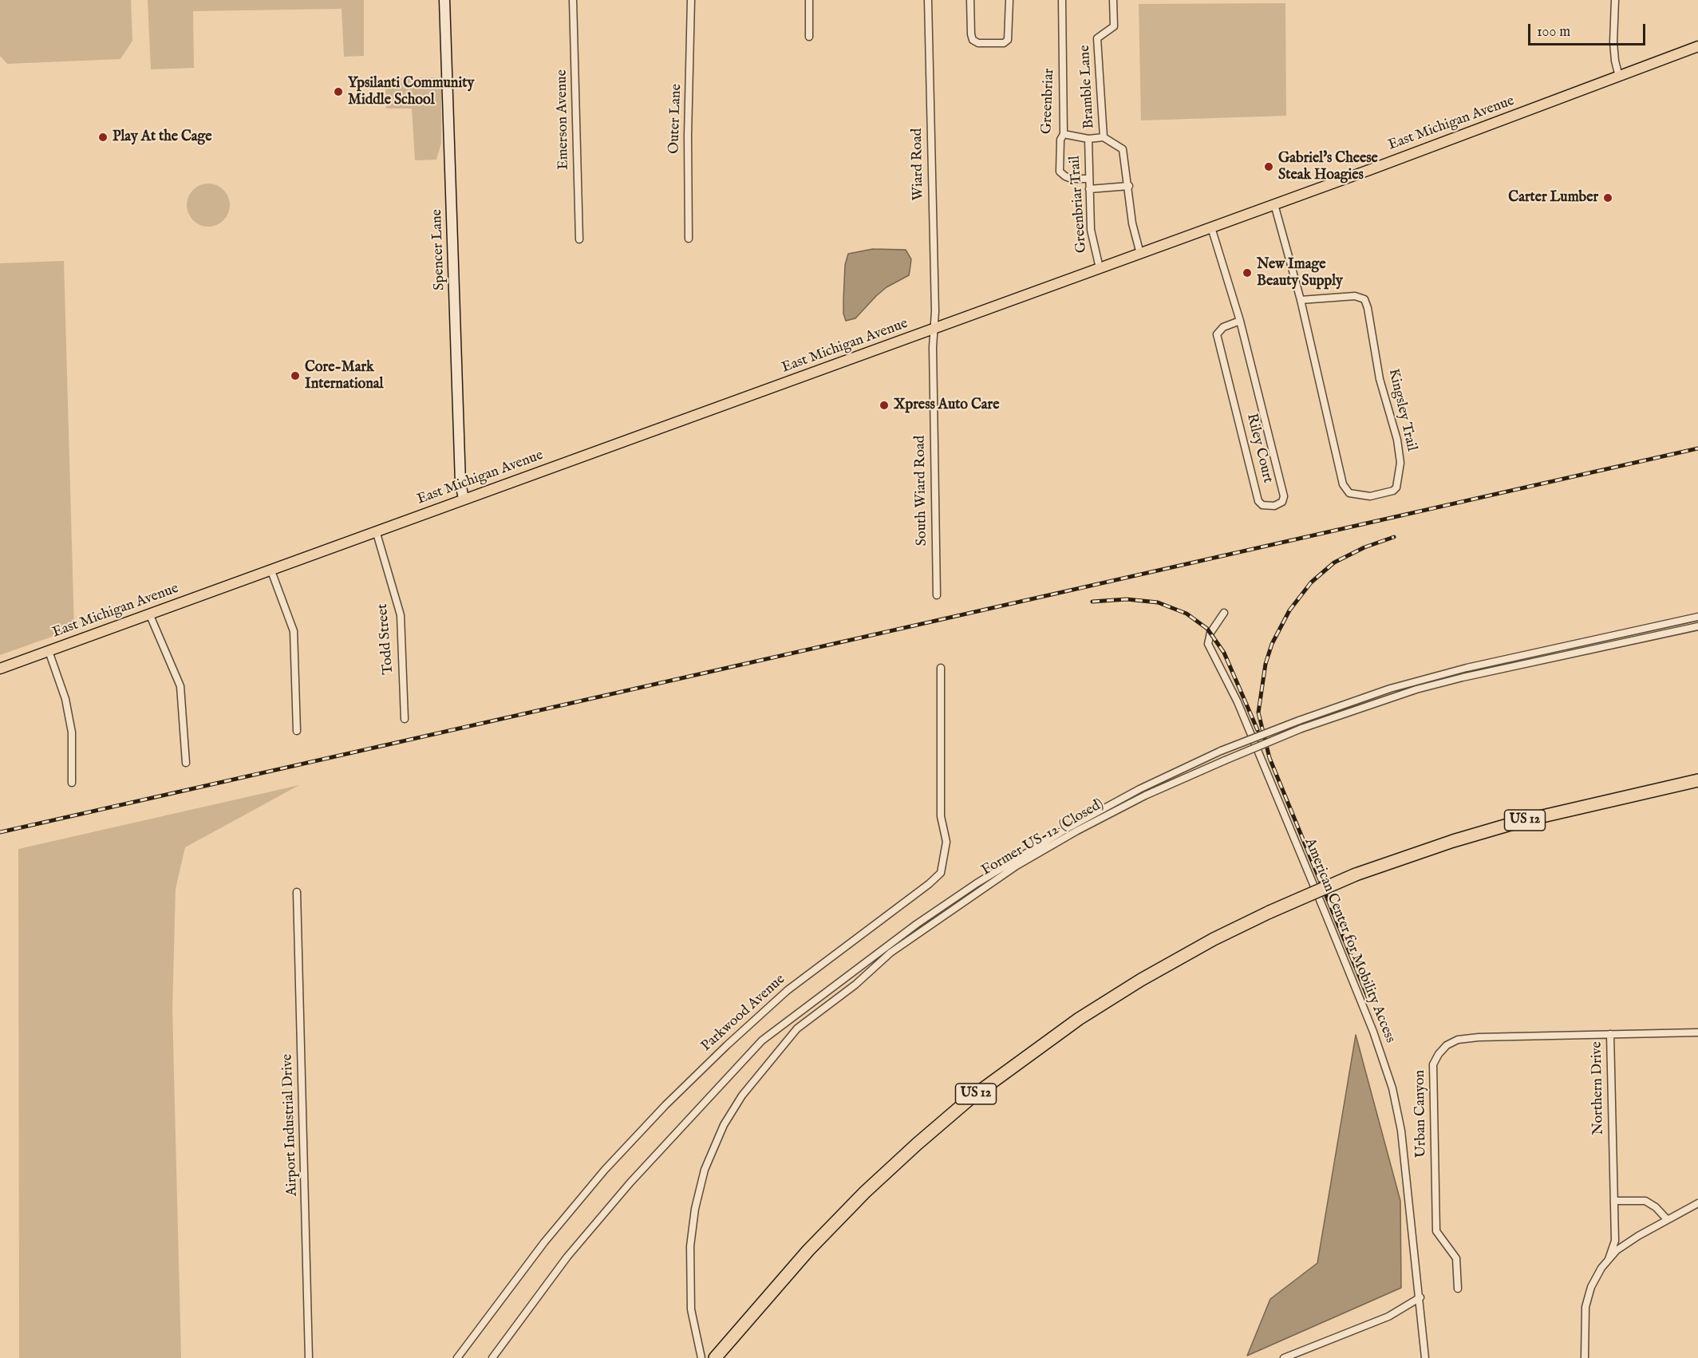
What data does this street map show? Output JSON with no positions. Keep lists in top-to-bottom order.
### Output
{
  "streets": {
    "highway": ["US 12"],
    "main road": ["East Michigan Avenue"],
    "street": [
      "Bramble Lane",
      "Greenbriar",
      "Outer Lane",
      "Emerson Avenue",
      "Wiard Road",
      "Greenbriar Trail",
      "Spencer Lane",
      "Kingsley Trail",
      "Riley Court",
      "South Wiard Road",
      "Todd Street",
      "Former US-12 (Closed)",
      "American Center for Mobility Access",
      "Parkwood Avenue",
      "Northern Drive",
      "Urban Canyon",
      "Airport Industrial Drive"
    ]
  },
  "crossings": [
    ["Bramble Lane", "East Michigan Avenue"],
    ["Bramble Lane", "Greenbriar Trail"],
    ["Greenbriar", "Greenbriar Trail"],
    ["East Michigan Avenue", "Wiard Road"],
    ["East Michigan Avenue", "Greenbriar Trail"],
    ["East Michigan Avenue", "Spencer Lane"],
    ["East Michigan Avenue", "Kingsley Trail"],
    ["East Michigan Avenue", "Riley Court"],
    ["East Michigan Avenue", "South Wiard Road"],
    ["East Michigan Avenue", "Todd Street"],
    ["Wiard Road", "South Wiard Road"],
    ["Northern Drive", "Urban Canyon"]
  ],
  "places": [
    "Ypsilanti Community Middle School",
    "Play At the Cage",
    "Gabriel's Cheese Steak Hoagies",
    "Carter Lumber",
    "New Image Beauty Supply",
    "Core-Mark International",
    "Xpress Auto Care"
  ],
  "scale_bar": "100 m"
}
